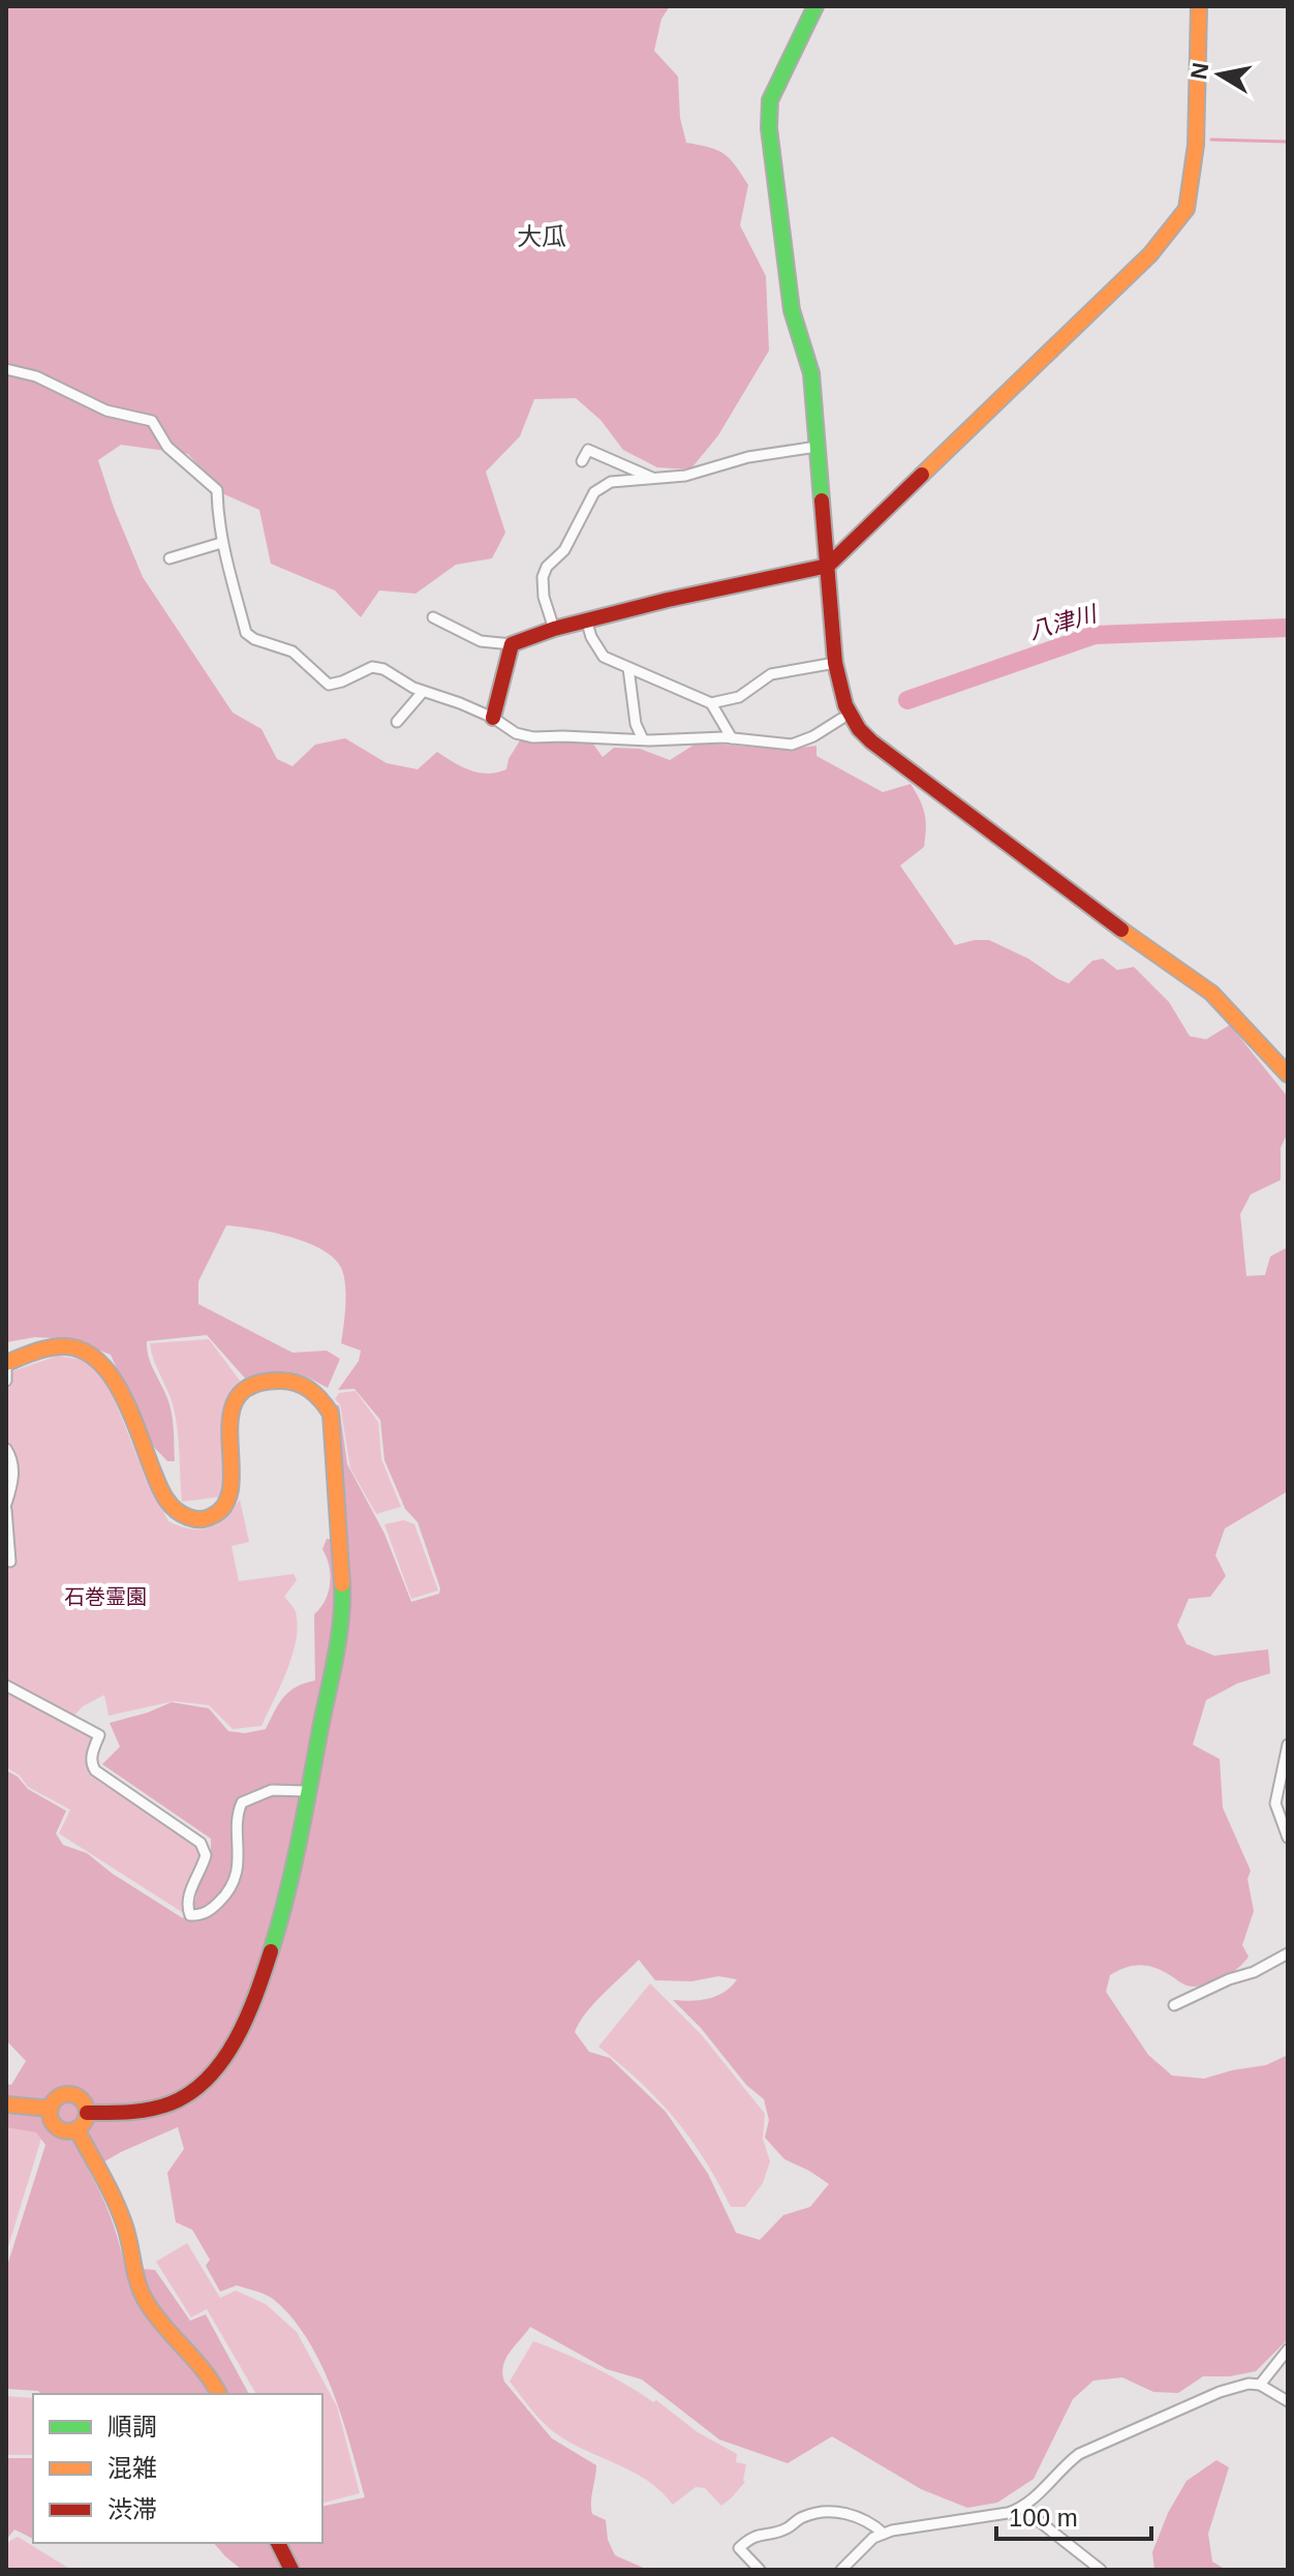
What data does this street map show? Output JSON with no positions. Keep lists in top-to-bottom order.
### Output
{
  "districts": ["大瓜"],
  "water": ["八津川"],
  "parks": ["石巻霊園"],
  "legend": ["順調", "混雑", "渋滞"],
  "scale_bar": "100 m",
  "north": "left"
}
